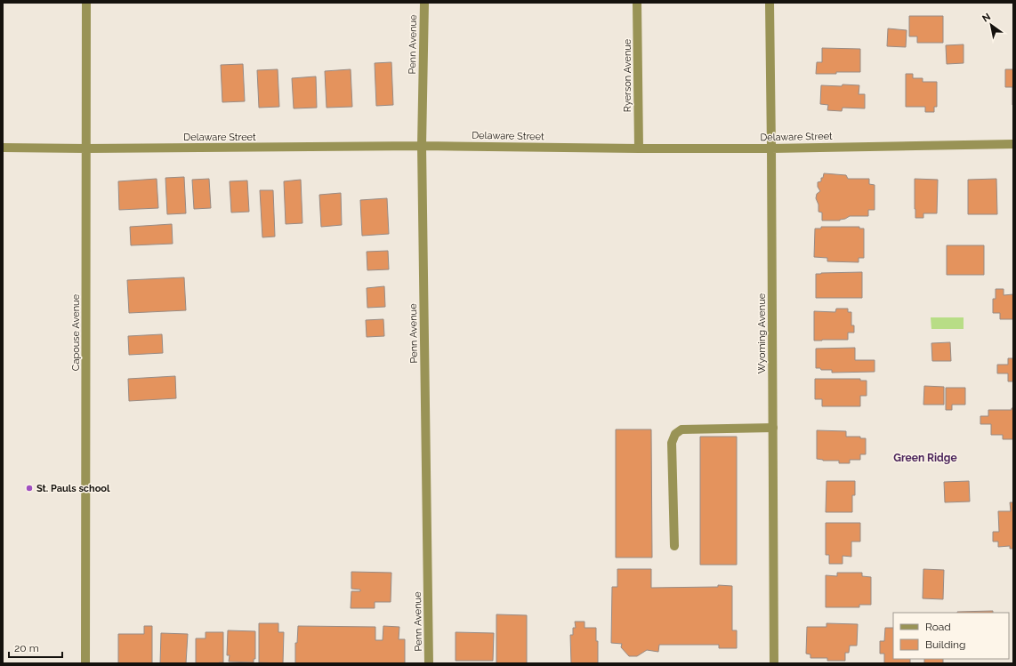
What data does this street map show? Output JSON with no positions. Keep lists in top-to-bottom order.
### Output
{
  "streets": {
    "street": [
      "Penn Avenue",
      "Ryerson Avenue",
      "Delaware Street",
      "Capouse Avenue",
      "Wyoming Avenue"
    ]
  },
  "crossings": [
    ["Penn Avenue", "Delaware Street"],
    ["Ryerson Avenue", "Delaware Street"],
    ["Delaware Street", "Capouse Avenue"],
    ["Delaware Street", "Wyoming Avenue"]
  ],
  "districts": ["Green Ridge"],
  "places": ["St. Pauls school"],
  "legend": ["Road", "Building"],
  "scale_bar": "20 m",
  "north": "top left"
}
